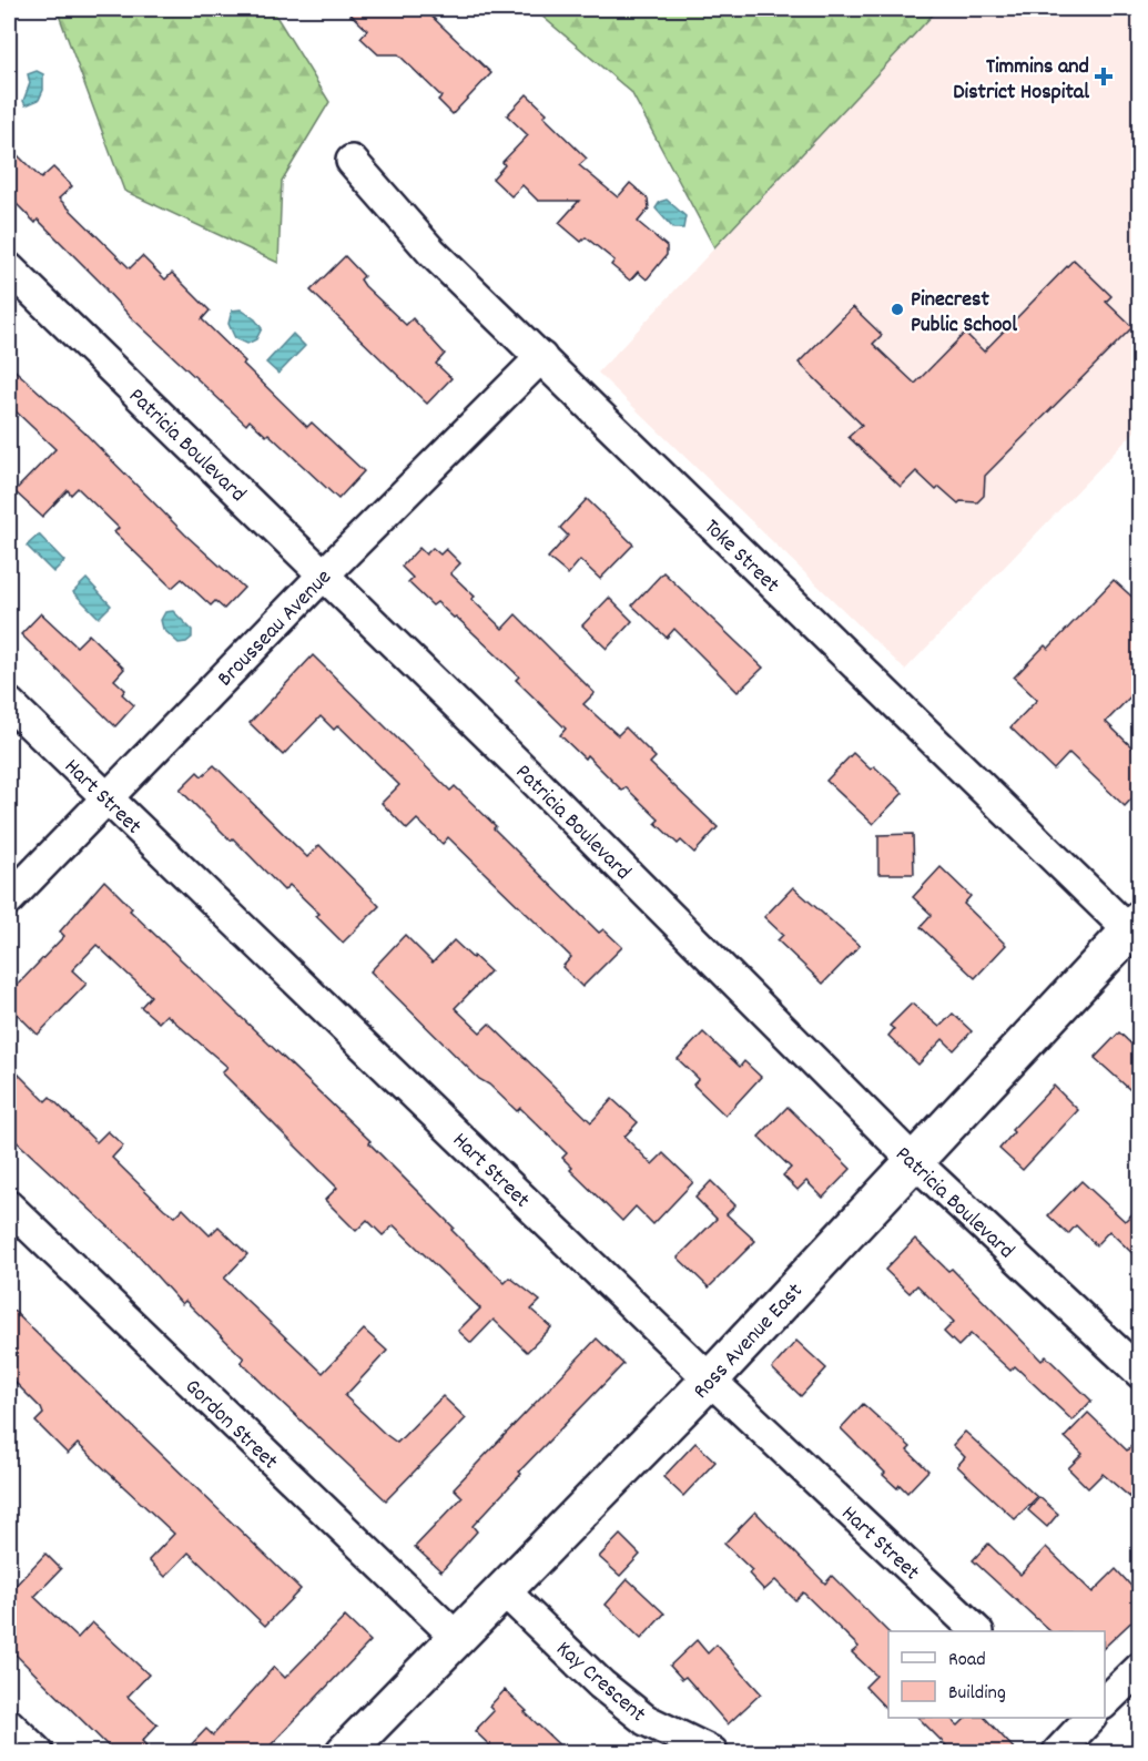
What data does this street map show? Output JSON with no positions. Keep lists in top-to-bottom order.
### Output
{
  "streets": {
    "main road": ["Ross Avenue East"],
    "street": [
      "Patricia Boulevard",
      "Toke Street",
      "Brousseau Avenue",
      "Hart Street",
      "Gordon Street",
      "Kay Crescent"
    ]
  },
  "crossings": [
    ["Patricia Boulevard", "Brousseau Avenue"],
    ["Patricia Boulevard", "Ross Avenue East"],
    ["Toke Street", "Brousseau Avenue"],
    ["Toke Street", "Ross Avenue East"],
    ["Brousseau Avenue", "Hart Street"],
    ["Hart Street", "Ross Avenue East"],
    ["Ross Avenue East", "Gordon Street"],
    ["Ross Avenue East", "Kay Crescent"]
  ],
  "places": {
    "health": ["Timmins and District Hospital"],
    "other": ["Pinecrest Public School"]
  },
  "legend": ["Road", "Building"]
}
